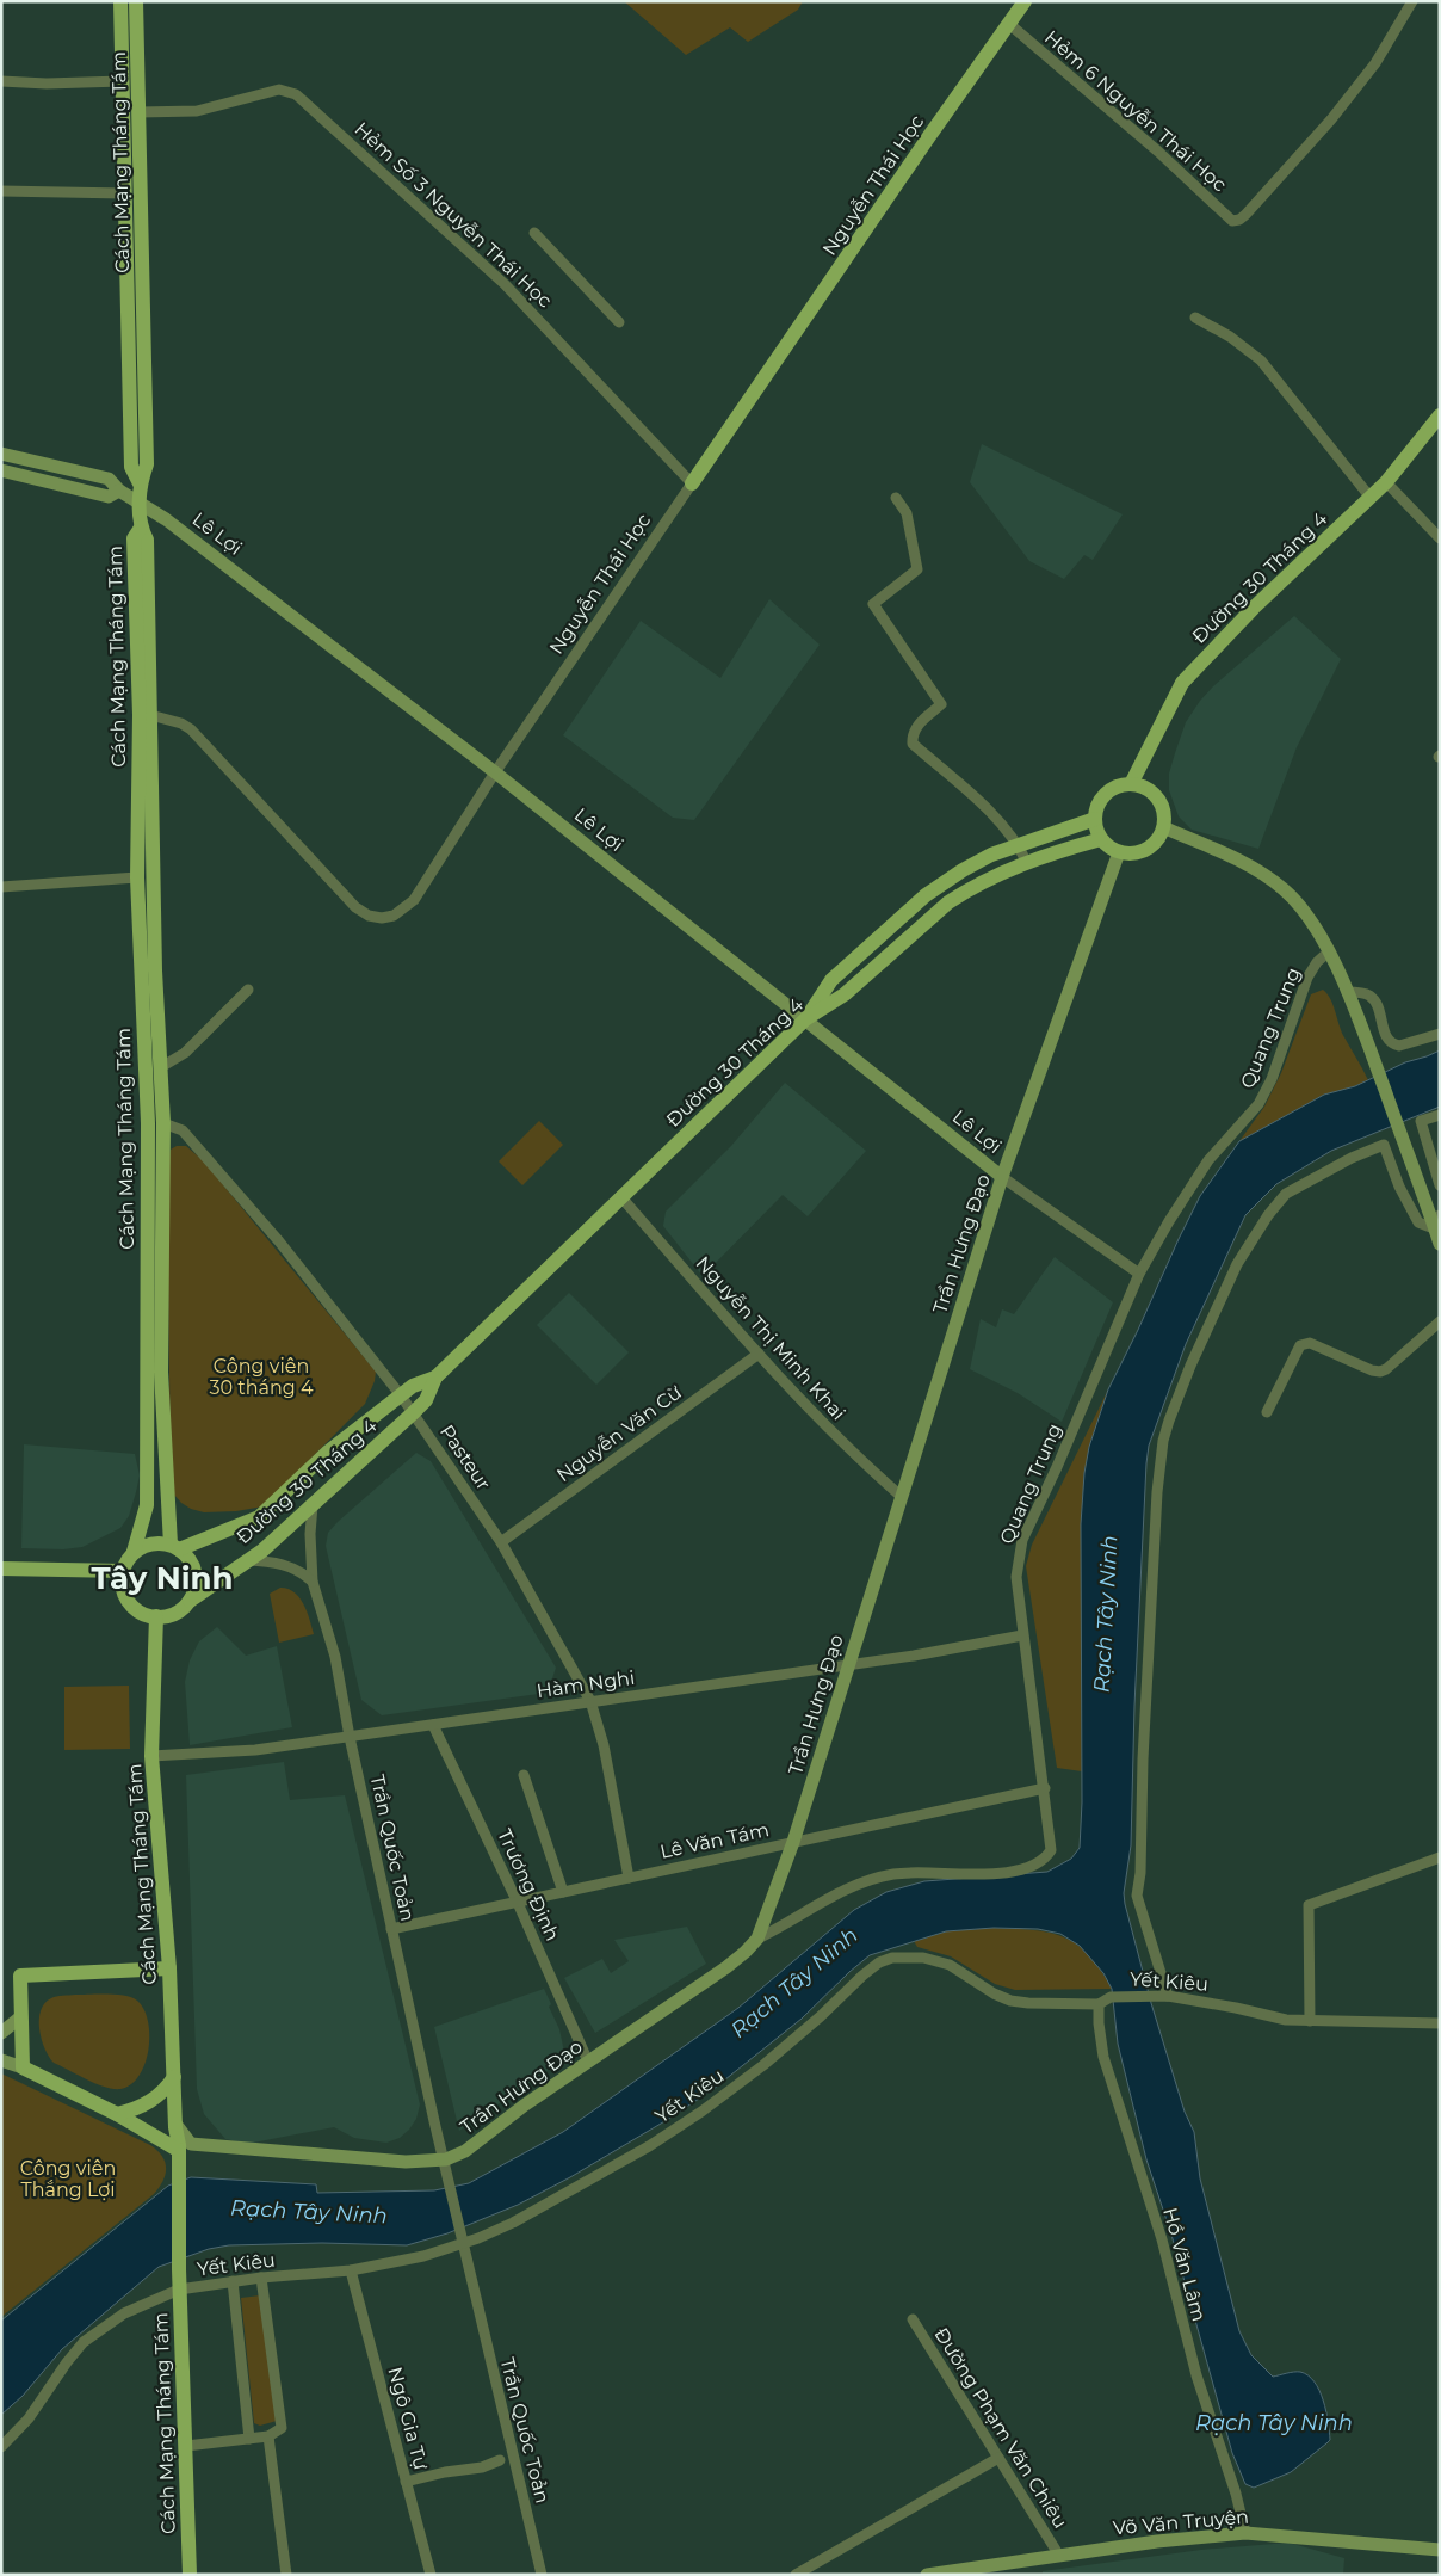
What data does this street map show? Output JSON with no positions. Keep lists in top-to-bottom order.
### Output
{
  "streets": {
    "main road": [
      "Cách Mạng Tháng Tám",
      "Nguyễn Thái Học",
      "Đường 30 Tháng 4",
      "Trần Hưng Đạo"
    ],
    "street": [
      "Hẻm 6 Nguyễn Thái Học",
      "Hẻm Số 3 Nguyễn Thái Học",
      "Lê Lợi",
      "Quang Trung",
      "Nguyễn Thị Minh Khai",
      "Nguyễn Văn Cừ",
      "Pasteur",
      "Hàm Nghi",
      "Lê Văn Tám",
      "Trần Quốc Toản",
      "Trương Định",
      "Yết Kiêu",
      "Hồ Văn Lâm",
      "Ngô Gia Tự",
      "Đường Phạm Văn Chiêu",
      "Võ Văn Truyện"
    ]
  },
  "crossings": [
    ["Hẻm 6 Nguyễn Thái Học", "Nguyễn Thái Học"],
    ["Cách Mạng Tháng Tám", "Nguyễn Thái Học"],
    ["Cách Mạng Tháng Tám", "Hẻm Số 3 Nguyễn Thái Học"],
    ["Cách Mạng Tháng Tám", "Lê Lợi"],
    ["Cách Mạng Tháng Tám", "Đường 30 Tháng 4"],
    ["Cách Mạng Tháng Tám", "Trần Hưng Đạo"],
    ["Cách Mạng Tháng Tám", "Pasteur"],
    ["Cách Mạng Tháng Tám", "Hàm Nghi"],
    ["Cách Mạng Tháng Tám", "Yết Kiêu"],
    ["Nguyễn Thái Học", "Hẻm Số 3 Nguyễn Thái Học"],
    ["Nguyễn Thái Học", "Lê Lợi"],
    ["Lê Lợi", "Đường 30 Tháng 4"],
    ["Lê Lợi", "Trần Hưng Đạo"],
    ["Đường 30 Tháng 4", "Trần Hưng Đạo"],
    ["Đường 30 Tháng 4", "Nguyễn Thị Minh Khai"],
    ["Đường 30 Tháng 4", "Pasteur"],
    ["Đường 30 Tháng 4", "Trần Quốc Toản"],
    ["Quang Trung", "Trần Hưng Đạo"],
    ["Quang Trung", "Hàm Nghi"],
    ["Quang Trung", "Lê Văn Tám"],
    ["Trần Hưng Đạo", "Nguyễn Thị Minh Khai"],
    ["Trần Hưng Đạo", "Hàm Nghi"],
    ["Trần Hưng Đạo", "Lê Văn Tám"],
    ["Trần Hưng Đạo", "Trương Định"],
    ["Nguyễn Thị Minh Khai", "Nguyễn Văn Cừ"],
    ["Nguyễn Văn Cừ", "Pasteur"],
    ["Pasteur", "Hàm Nghi"],
    ["Pasteur", "Lê Văn Tám"],
    ["Hàm Nghi", "Trần Quốc Toản"],
    ["Hàm Nghi", "Trương Định"],
    ["Lê Văn Tám", "Trần Quốc Toản"],
    ["Lê Văn Tám", "Trương Định"],
    ["Yết Kiêu", "Hồ Văn Lâm"],
    ["Yết Kiêu", "Ngô Gia Tự"],
    ["Hồ Văn Lâm", "Võ Văn Truyện"],
    ["Đường Phạm Văn Chiêu", "Võ Văn Truyện"]
  ],
  "districts": ["Tây Ninh"],
  "water": ["Rạch Tây Ninh"],
  "parks": ["Công viên 30 tháng 4", "Công viên Thắng Lợi"]
}
